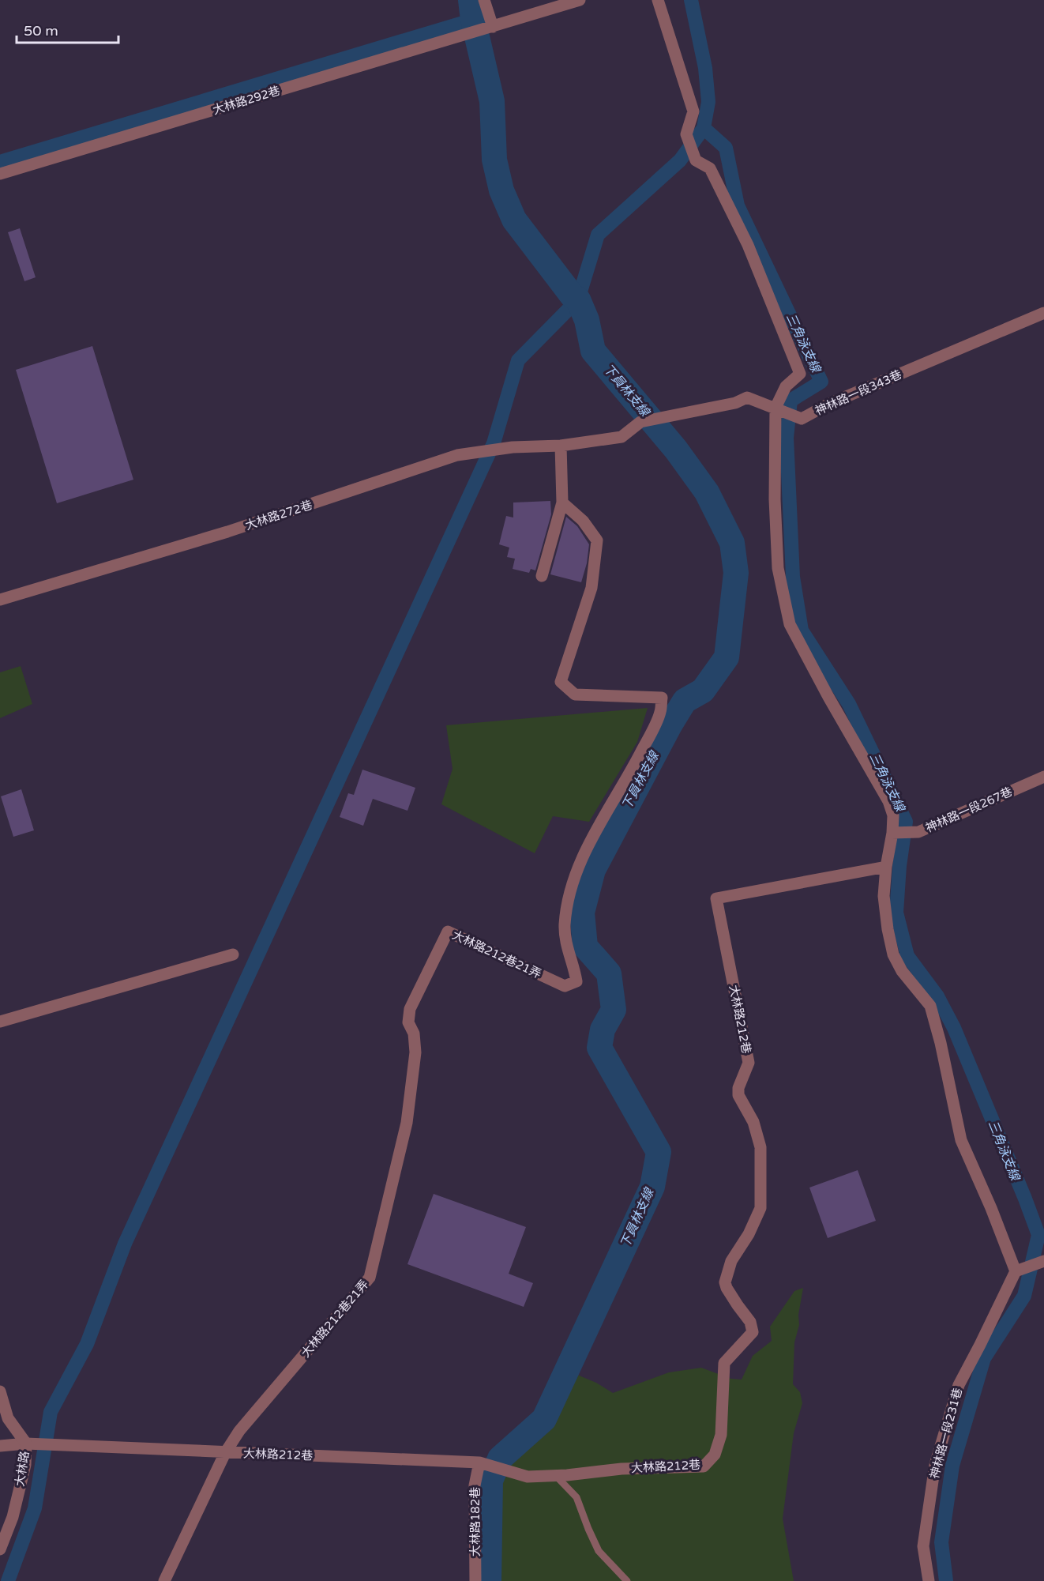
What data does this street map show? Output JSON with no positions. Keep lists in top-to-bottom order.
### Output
{
  "streets": {
    "street": [
      "大林路292巷",
      "神林路一段343巷",
      "大林路272巷",
      "神林路一段267巷",
      "大林路212巷21弄",
      "大林路212巷",
      "神林路一段231巷",
      "大林路",
      "大林路182巷"
    ]
  },
  "crossings": [
    ["神林路一段343巷", "大林路272巷"],
    ["大林路212巷21弄", "大林路212巷"],
    ["大林路212巷", "大林路"],
    ["大林路212巷", "大林路182巷"]
  ],
  "water": ["三角泳支線", "下員林支線"],
  "scale_bar": "50 m"
}
